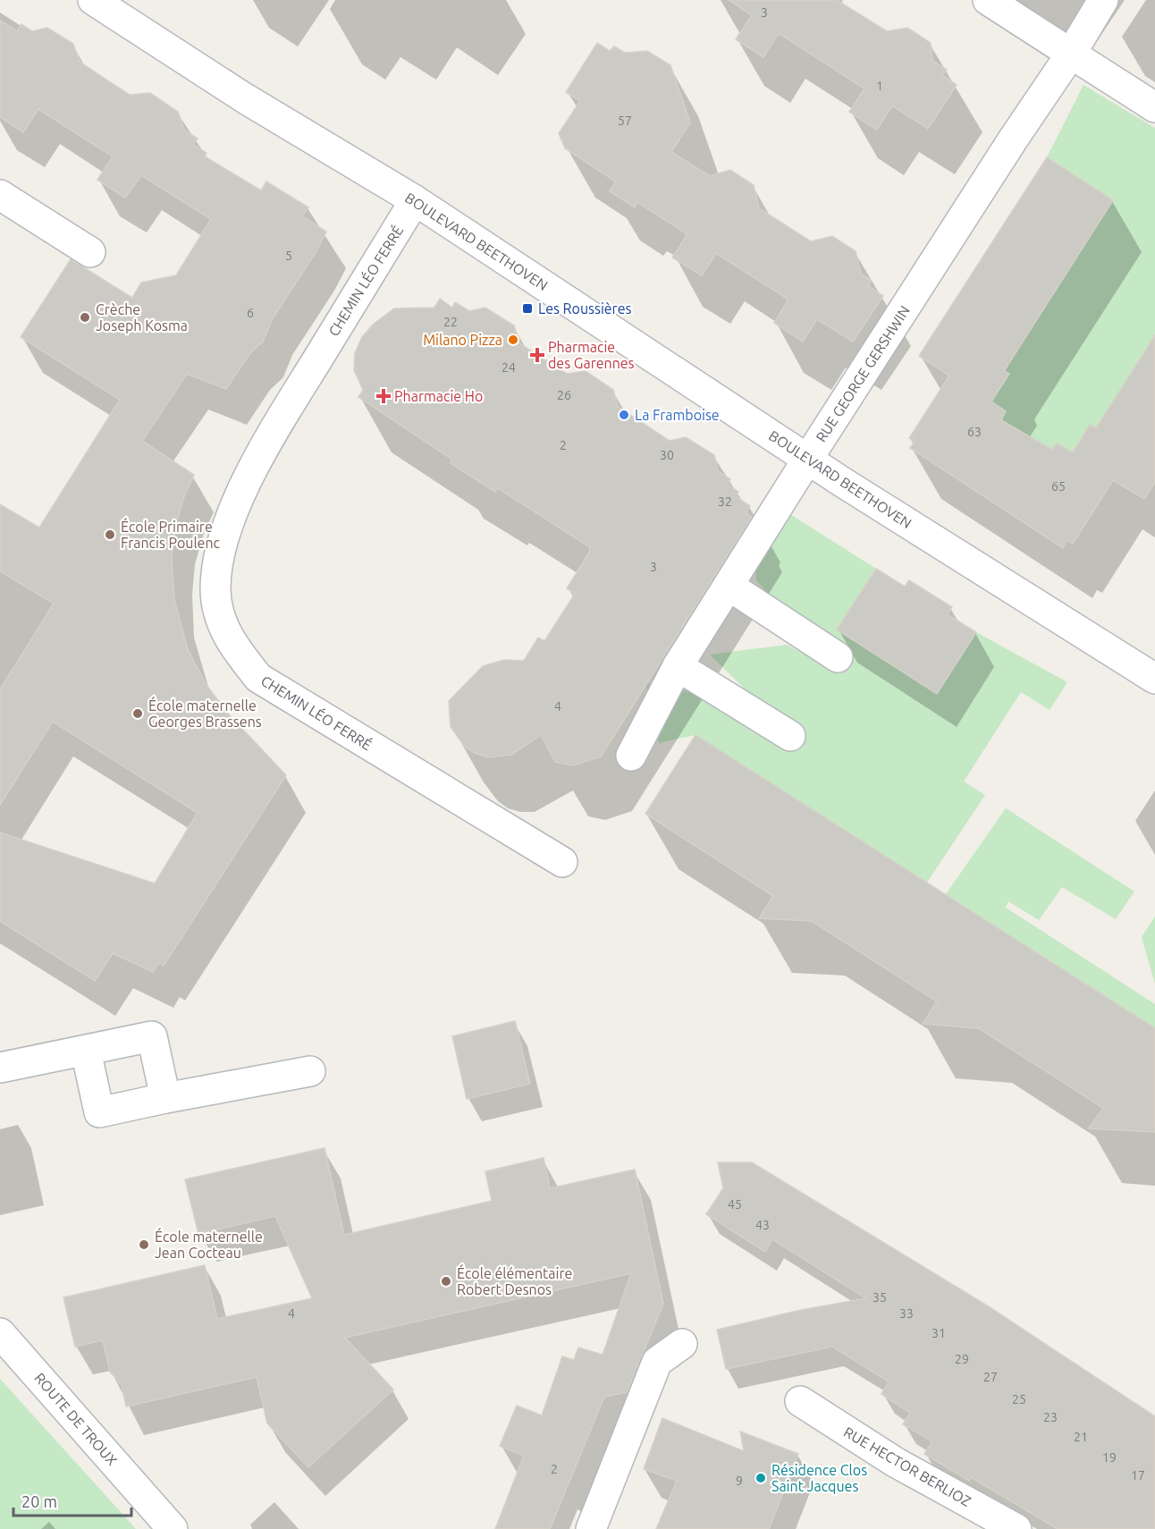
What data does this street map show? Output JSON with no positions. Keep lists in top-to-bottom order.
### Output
{
  "streets": {
    "street": [
      "BOULEVARD BEETHOVEN",
      "CHEMIN LÉO FERRÉ",
      "RUE GEORGE GERSHWIN",
      "ROUTE DE TROUX",
      "RUE HECTOR BERLIOZ"
    ]
  },
  "crossings": [
    ["BOULEVARD BEETHOVEN", "CHEMIN LÉO FERRÉ"],
    ["BOULEVARD BEETHOVEN", "RUE GEORGE GERSHWIN"]
  ],
  "places": {
    "transit": ["Les Roussières"],
    "other": [
      "Crèche Joseph Kosma",
      "Milano Pizza",
      "La Framboise",
      "École Primaire Francis Poulenc",
      "École maternelle Georges Brassens",
      "École maternelle Jean Cocteau",
      "École élémentaire Robert Desnos",
      "Résidence Clos Saint Jacques"
    ],
    "health": ["Pharmacie des Garennes", "Pharmacie Ho"]
  },
  "house_numbers": [
    "3",
    "1",
    "57",
    "5",
    "6",
    "22",
    "24",
    "26",
    "63",
    "2",
    "30",
    "65",
    "32",
    "3",
    "4",
    "45",
    "43",
    "35",
    "4",
    "33",
    "31",
    "29",
    "27",
    "25",
    "23",
    "21",
    "19",
    "2",
    "17",
    "9"
  ],
  "scale_bar": "20 m"
}
